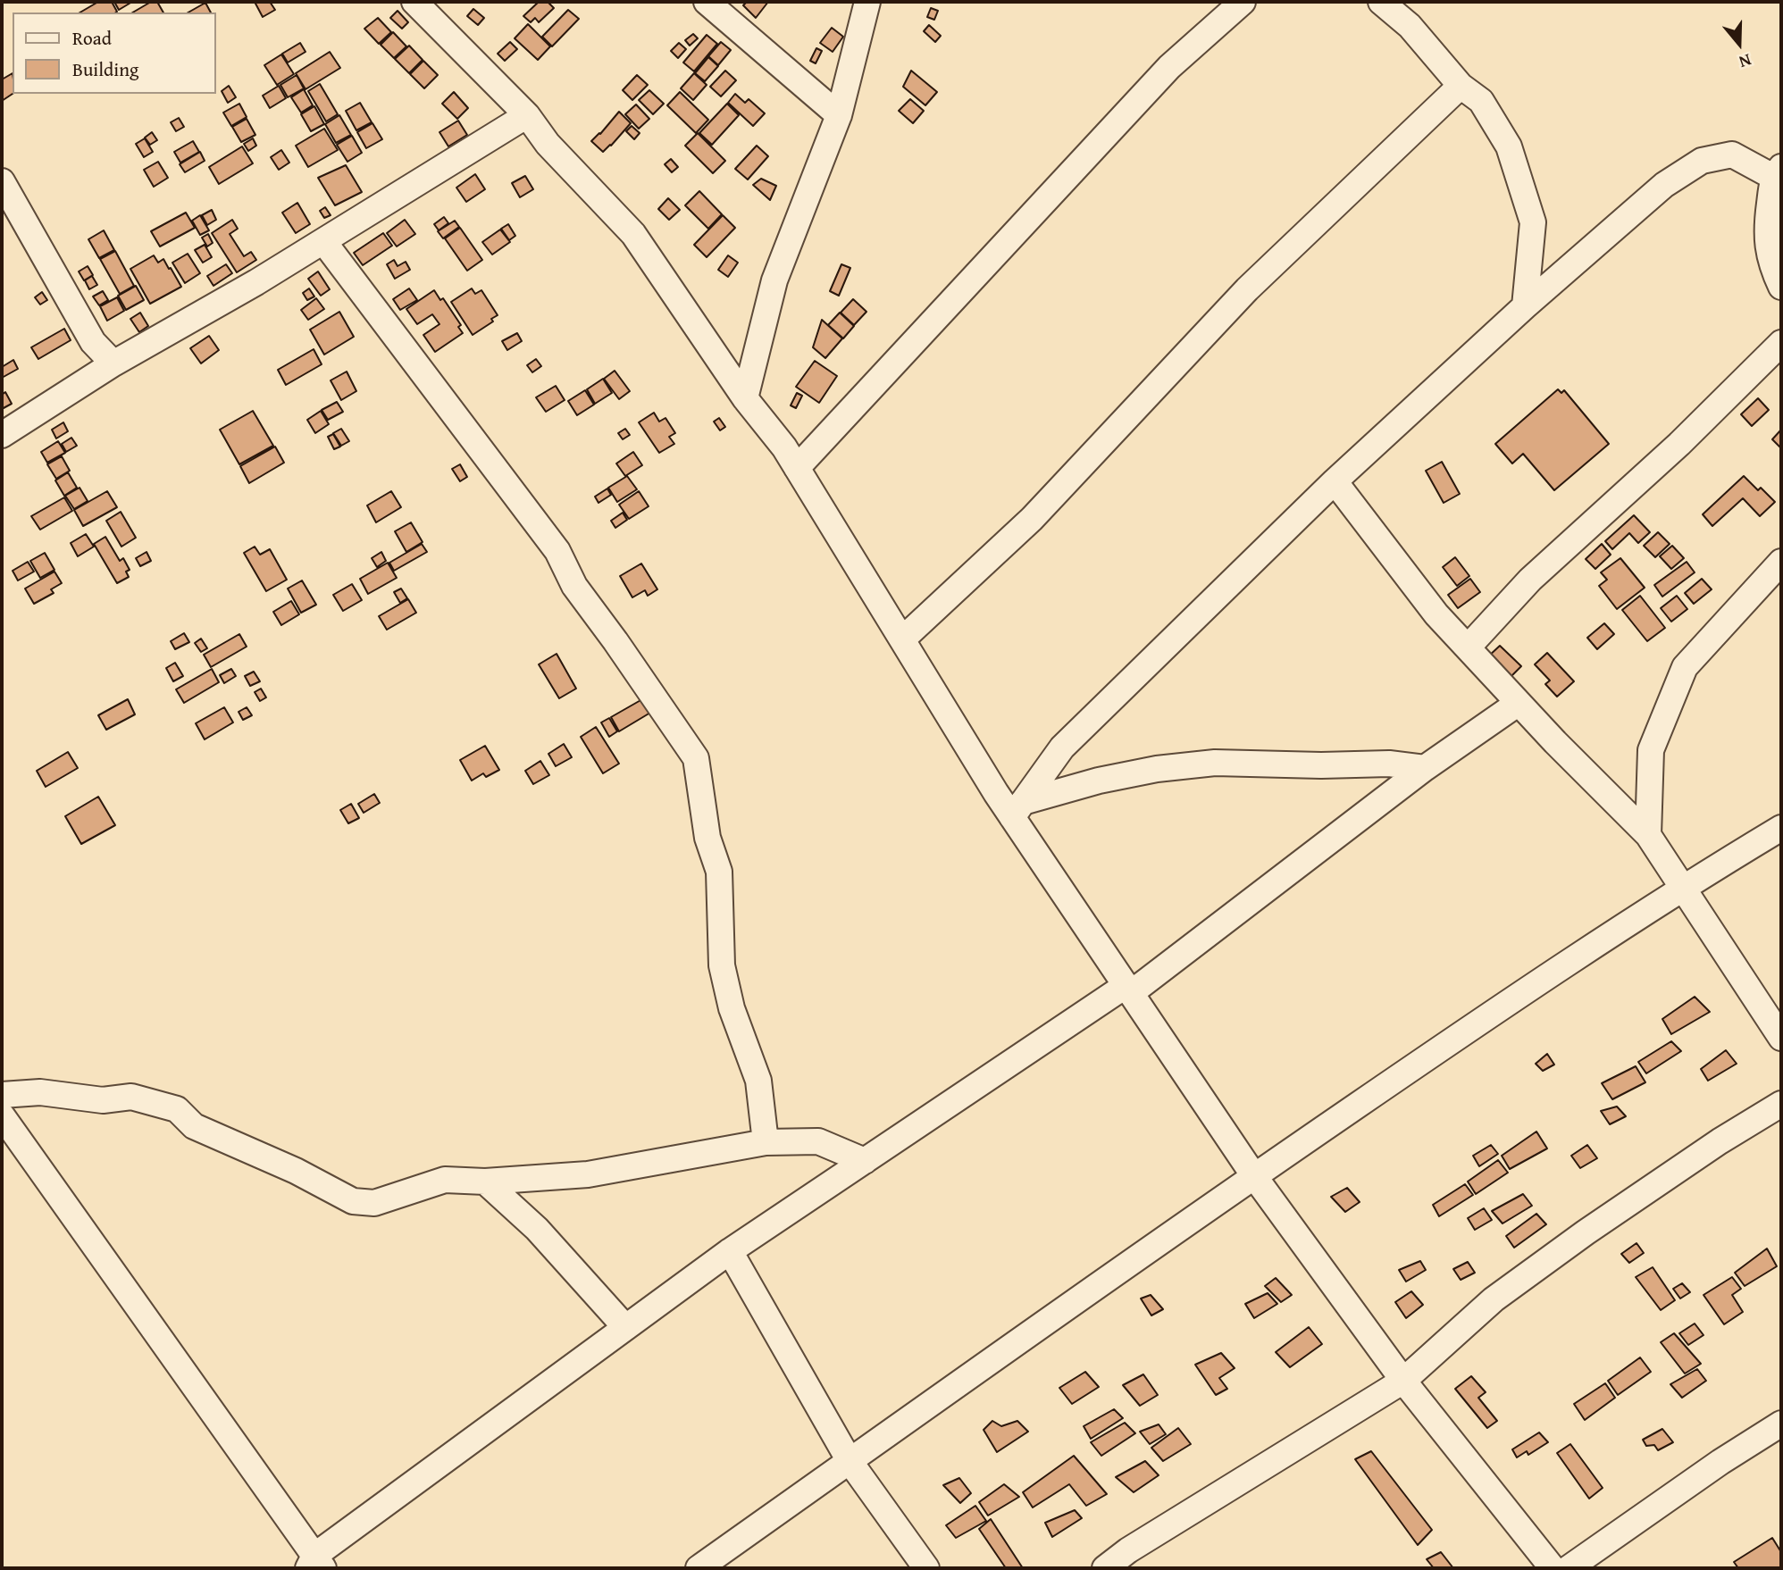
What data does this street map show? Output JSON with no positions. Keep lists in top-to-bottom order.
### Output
{
  "legend": ["Road", "Building"],
  "north": "bottom"
}
